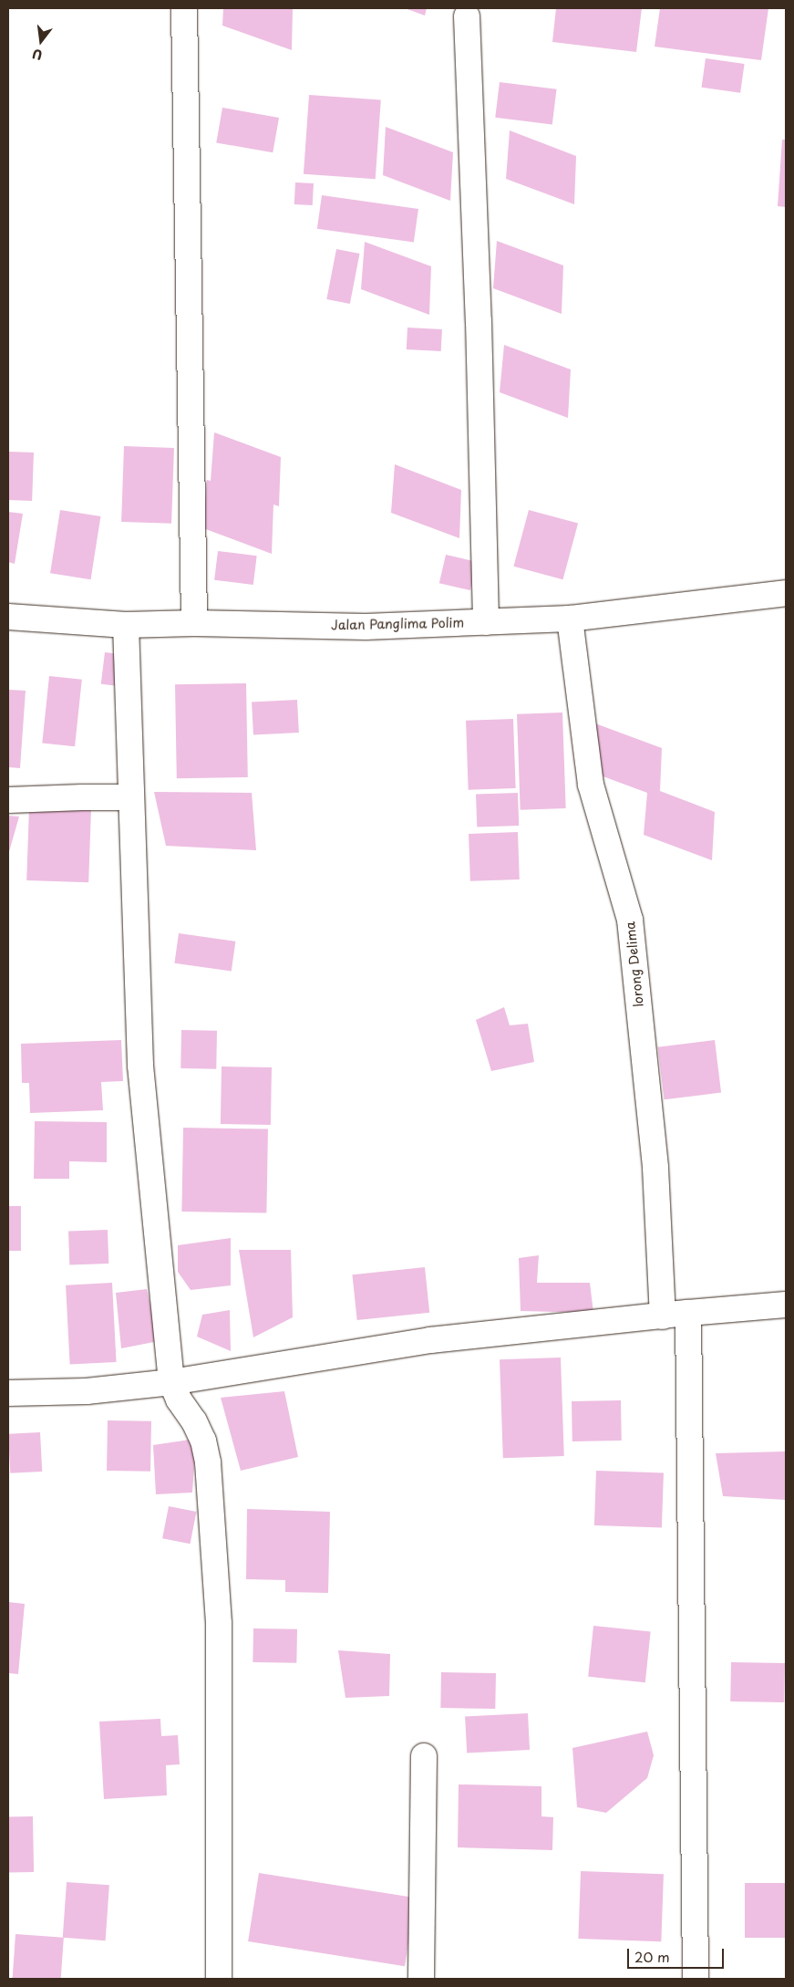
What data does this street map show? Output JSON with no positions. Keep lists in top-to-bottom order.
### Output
{
  "streets": {
    "street": ["Jalan Panglima Polim", "lorong Delima"]
  },
  "crossings": [
    ["Jalan Panglima Polim", "lorong Delima"]
  ],
  "scale_bar": "20 m",
  "north": "bottom"
}
